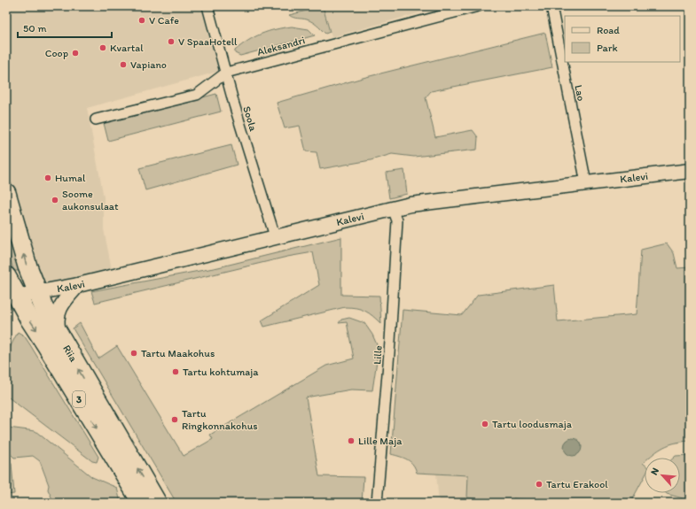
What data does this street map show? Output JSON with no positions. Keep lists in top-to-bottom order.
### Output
{
  "streets": {
    "highway": ["Riia", "3"],
    "street": [
      "Aleksandri",
      "Lao",
      "Soola",
      "Kalevi",
      "Lille"
    ]
  },
  "crossings": [
    ["Aleksandri", "Soola"],
    ["Lao", "Kalevi"],
    ["Soola", "Kalevi"],
    ["Kalevi", "Riia"],
    ["Kalevi", "Lille"]
  ],
  "places": [
    "V Cafe",
    "V SpaaHotell",
    "Kvartal",
    "Coop",
    "Vapiano",
    "Humal",
    "Soome aukonsulaat",
    "Tartu Maakohus",
    "Tartu kohtumaja",
    "Tartu Ringkonnakohus",
    "Tartu loodusmaja",
    "Lille Maja",
    "Tartu Erakool"
  ],
  "legend": ["Road", "Park"],
  "scale_bar": "50 m",
  "north": "top left"
}
